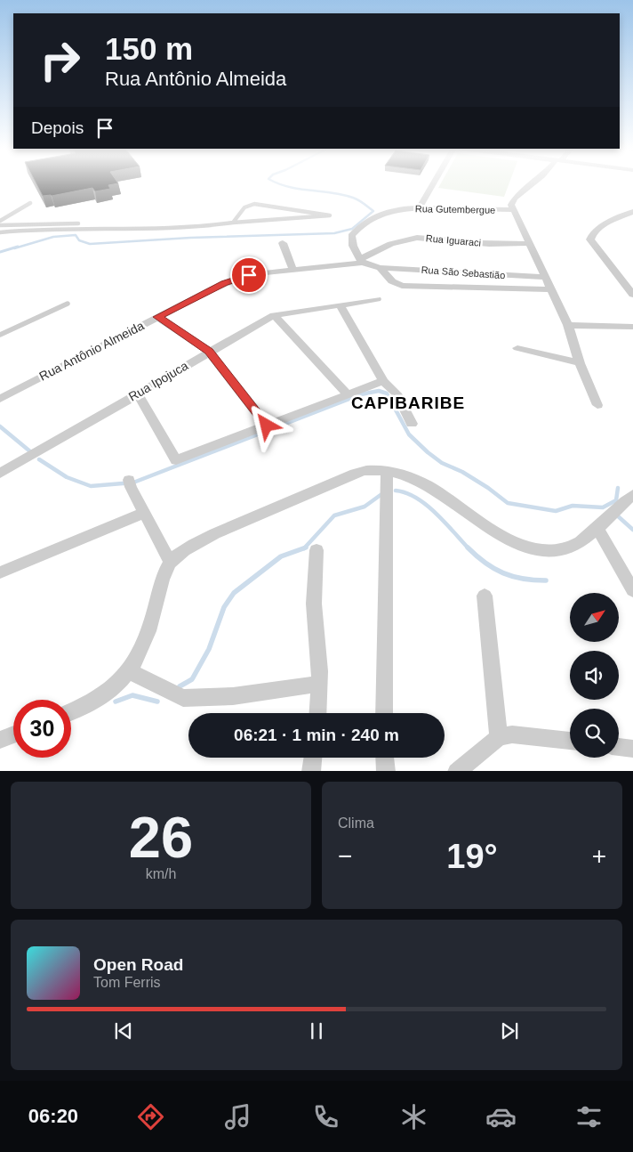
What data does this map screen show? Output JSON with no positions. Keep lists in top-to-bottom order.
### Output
{
  "streets": {
    "street": [
      "Rua Gutembergue",
      "Rua Iguaraci",
      "Rua São Sebastião",
      "Rua Antônio Almeida",
      "Rua Ipojuca"
    ]
  },
  "crossings": [
    ["Rua Gutembergue", "Rua Iguaraci"],
    ["Rua Gutembergue", "Rua Antônio Almeida"],
    ["Rua Iguaraci", "Rua Antônio Almeida"]
  ],
  "districts": ["CAPIBARIBE"],
  "north": "top right",
  "page": {
    "turn": ["150 m", "Rua Antônio Almeida"],
    "then": "Depois",
    "limit": "30",
    "trip": "06:21 · 1 min · 240 m",
    "tile": [
      ["26", "km/h"],
      "Clima"
    ],
    "heat": ["−", "19°", "+"],
    "song": ["Open Road", "Tom Ferris"],
    "tabs": "06:20"
  }
}
